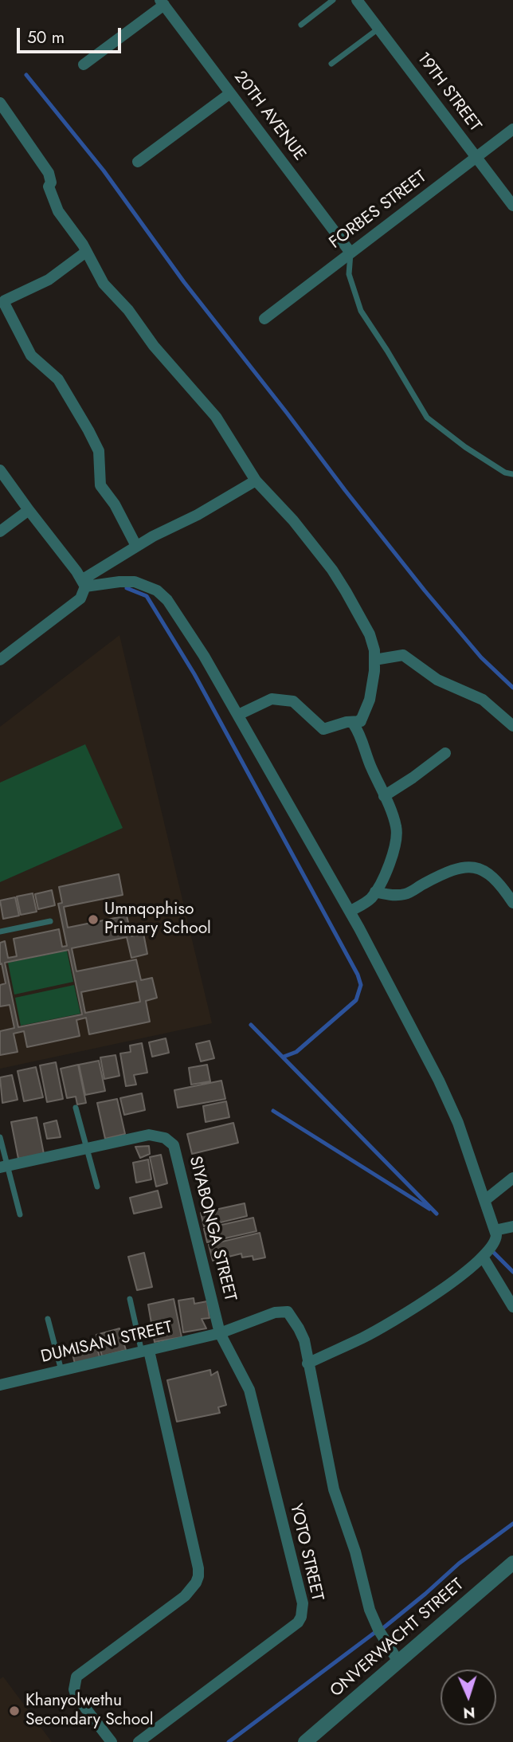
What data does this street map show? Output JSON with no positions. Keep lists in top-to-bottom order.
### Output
{
  "streets": {
    "street": [
      "19TH STREET",
      "20TH AVENUE",
      "FORBES STREET",
      "SIYABONGA STREET",
      "DUMISANI STREET",
      "YOTO STREET",
      "ONVERWACHT STREET"
    ]
  },
  "crossings": [
    ["19TH STREET", "FORBES STREET"],
    ["20TH AVENUE", "FORBES STREET"],
    ["SIYABONGA STREET", "DUMISANI STREET"],
    ["SIYABONGA STREET", "YOTO STREET"],
    ["DUMISANI STREET", "YOTO STREET"]
  ],
  "places": ["Umnqophiso Primary School", "Khanyolwethu Secondary School"],
  "scale_bar": "50 m",
  "north": "bottom"
}
